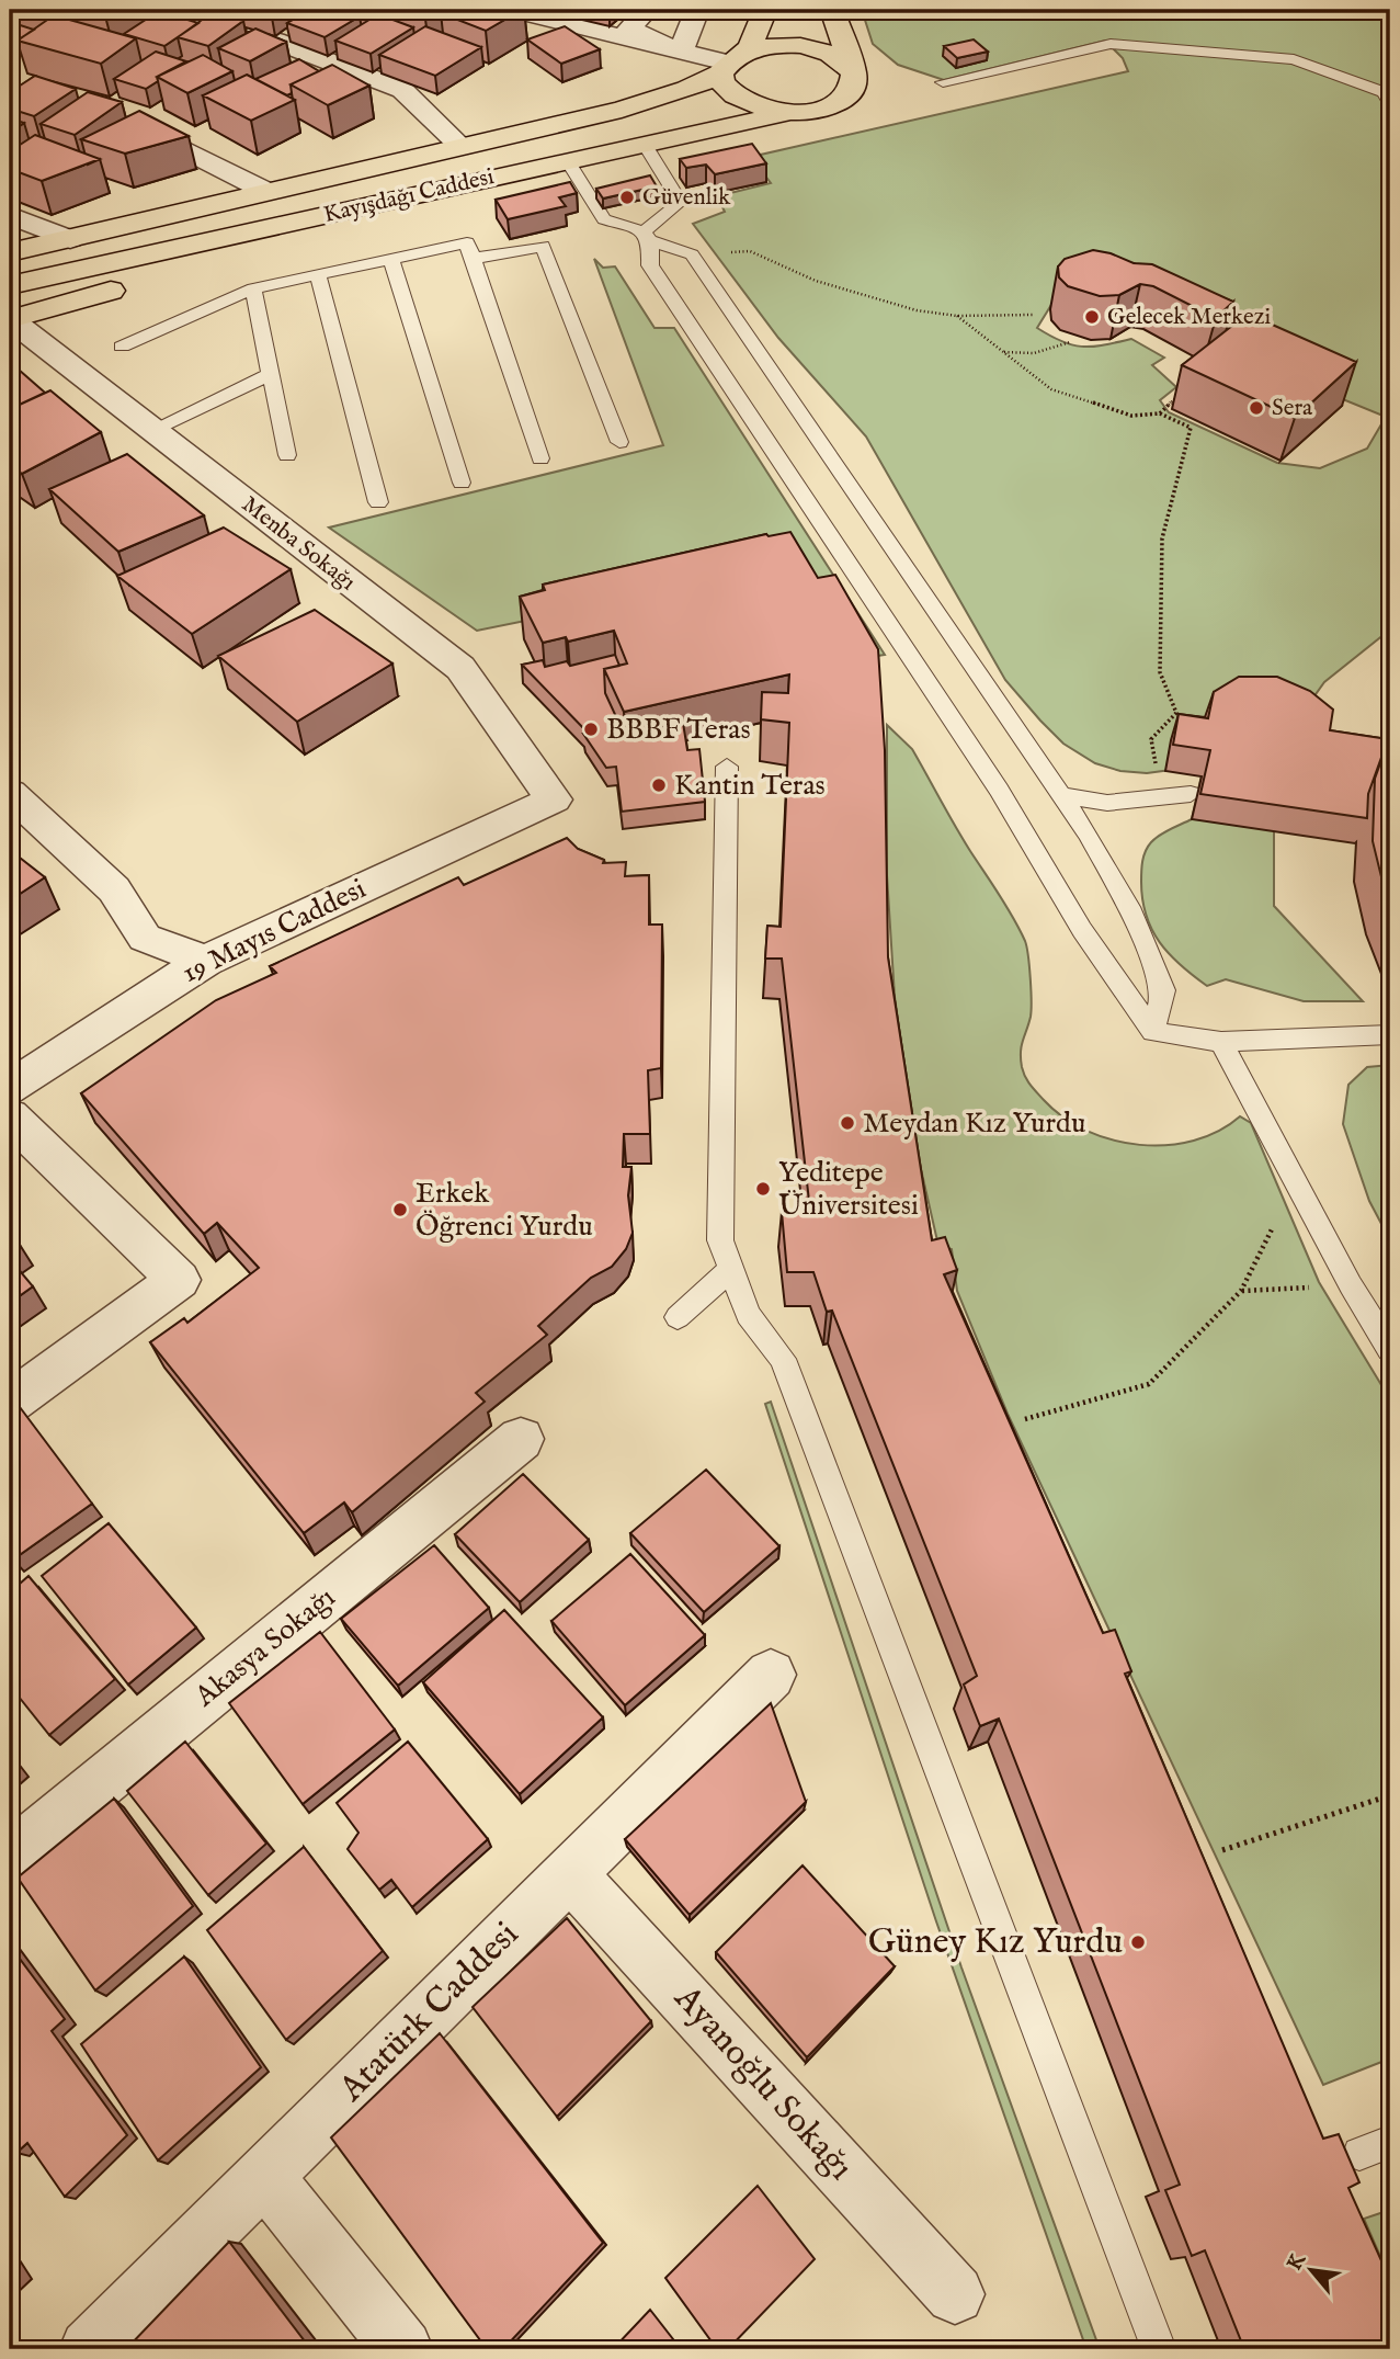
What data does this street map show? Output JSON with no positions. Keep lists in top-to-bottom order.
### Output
{
  "streets": {
    "main road": ["Kayışdağı Caddesi"],
    "street": [
      "Menba Sokağı",
      "19 Mayıs Caddesi",
      "Akasya Sokağı",
      "Atatürk Caddesi",
      "Ayanoğlu Sokağı"
    ]
  },
  "crossings": [
    ["Menba Sokağı", "19 Mayıs Caddesi"],
    ["Atatürk Caddesi", "Ayanoğlu Sokağı"]
  ],
  "places": [
    "Güvenlik",
    "Gelecek Merkezi",
    "Sera",
    "BBBF Teras",
    "Kantin Teras",
    "Meydan Kız Yurdu",
    "Yeditepe Üniversitesi",
    "Erkek Öğrenci Yurdu",
    "Güney Kız Yurdu"
  ],
  "north": "top left"
}
